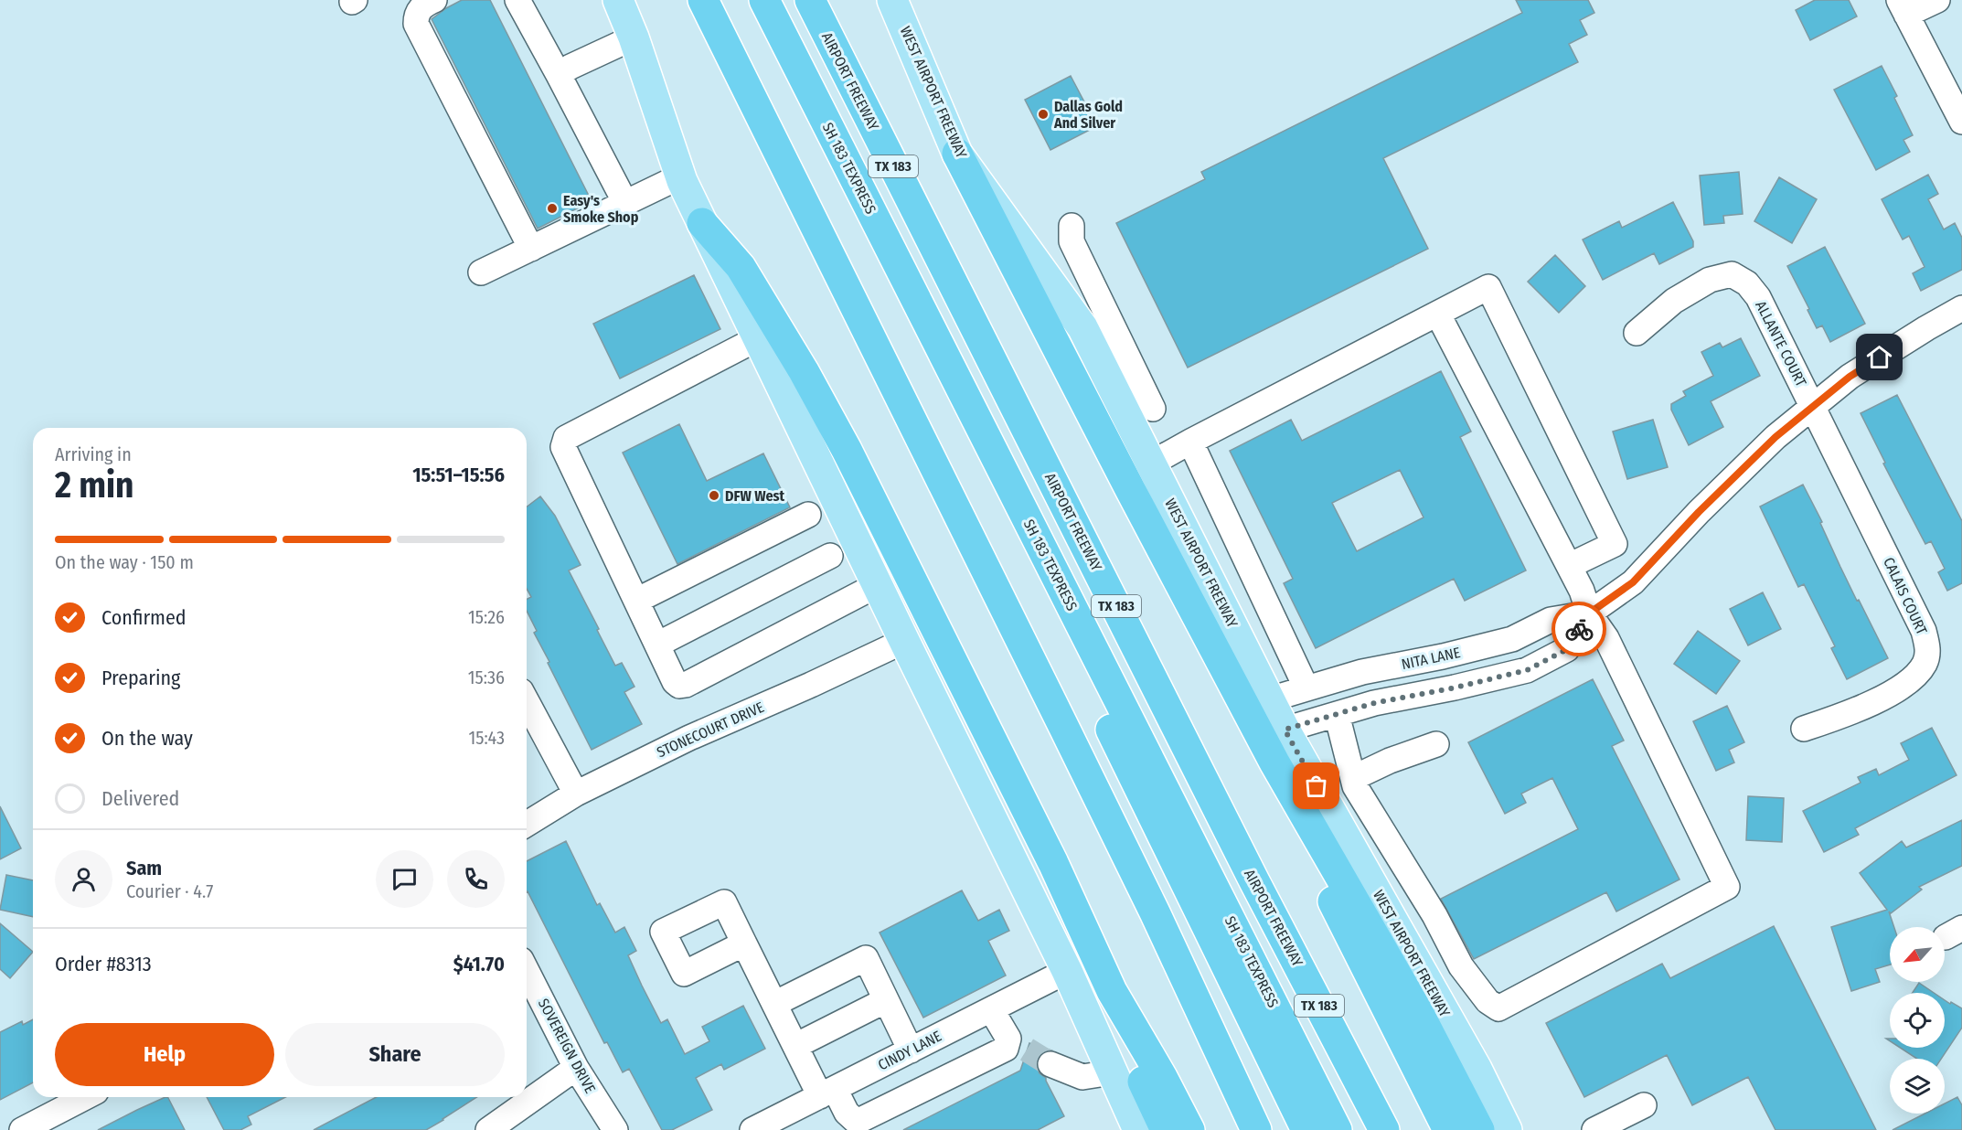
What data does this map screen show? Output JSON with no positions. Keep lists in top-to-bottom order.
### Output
{
  "streets": {
    "highway": ["AIRPORT FREEWAY", "TX 183", "SH 183 TEXPRESS"],
    "main road": ["WEST AIRPORT FREEWAY"],
    "street": [
      "ALLANTE COURT",
      "CALAIS COURT",
      "NITA LANE",
      "STONECOURT DRIVE",
      "SOVEREIGN DRIVE",
      "CINDY LANE"
    ]
  },
  "crossings": [
    ["WEST AIRPORT FREEWAY", "NITA LANE"],
    ["ALLANTE COURT", "CALAIS COURT"],
    ["ALLANTE COURT", "NITA LANE"],
    ["CALAIS COURT", "NITA LANE"]
  ],
  "places": ["Dallas Gold And Silver", "Easy's Smoke Shop", "DFW West"],
  "north": "bottom left",
  "page": {
    "heading": ["2 min", "Arriving in", "15:51–15:56"],
    "panel": [
      "Sam",
      "Courier · 4.7",
      "Order #8313",
      "$41.70"
    ],
    "bar": "On the way · 150 m",
    "list": [
      ["Confirmed", "15:26"],
      ["Preparing", "15:36"],
      ["On the way", "15:43"],
      "Delivered"
    ],
    "buttons": ["Help", "Share"]
  }
}
